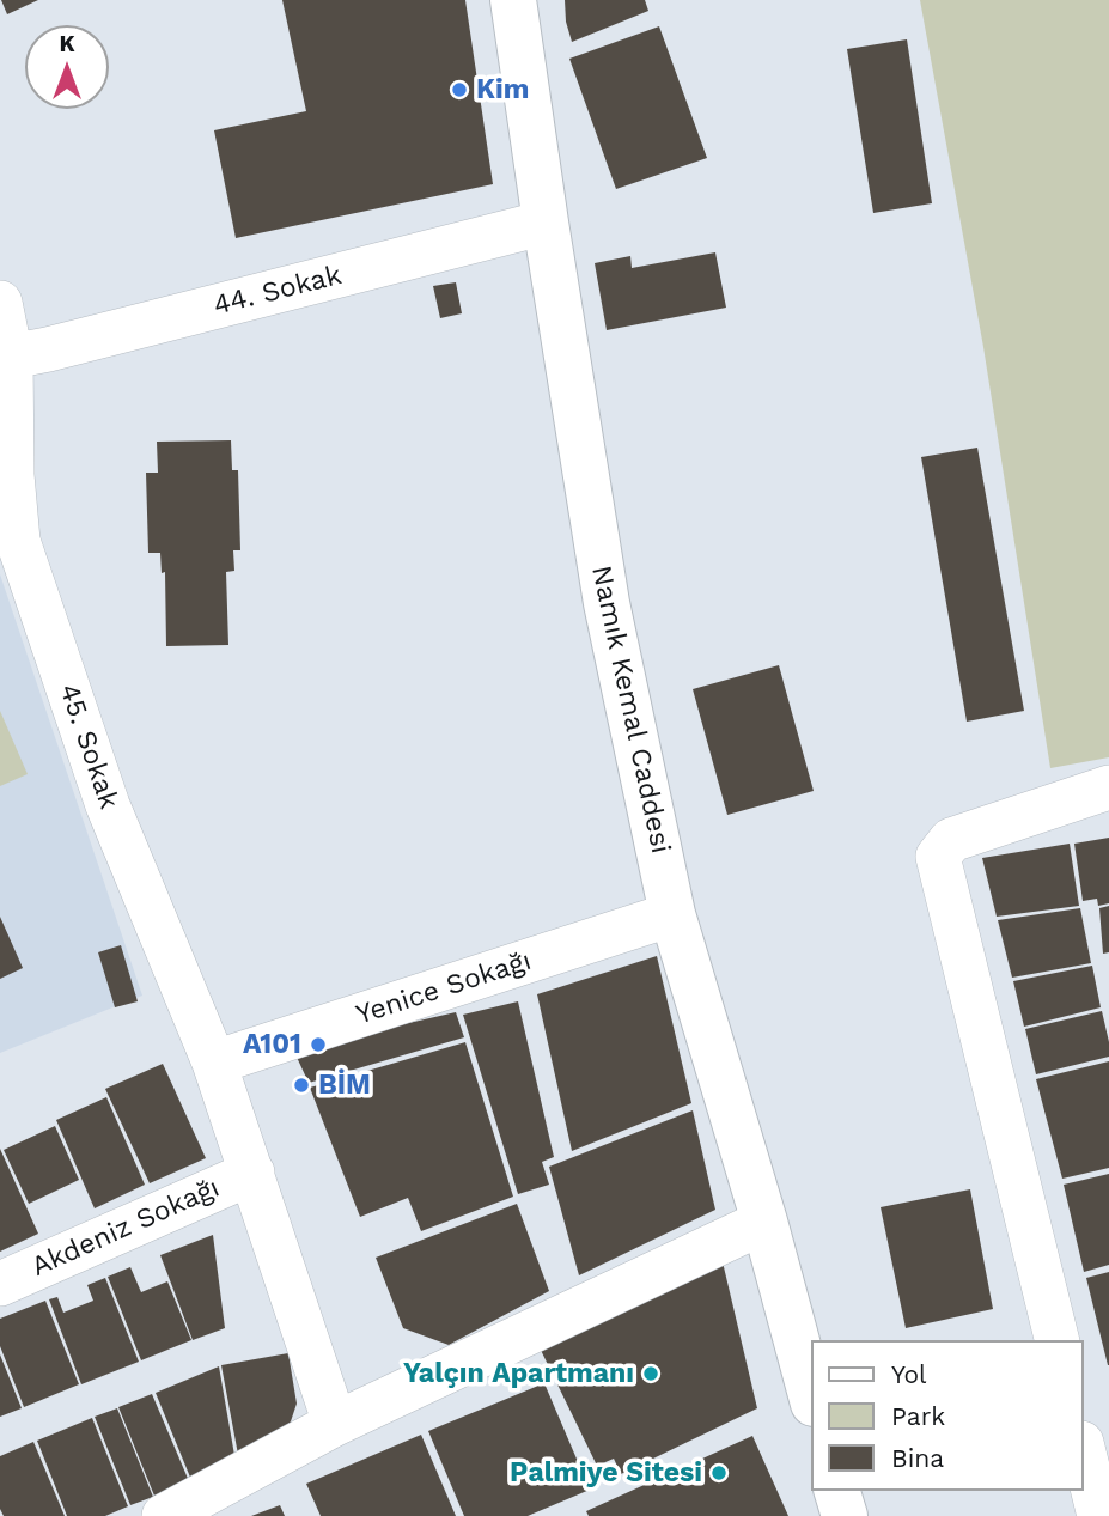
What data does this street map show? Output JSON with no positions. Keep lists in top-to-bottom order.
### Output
{
  "streets": {
    "main road": ["Namık Kemal Caddesi"],
    "street": [
      "44. Sokak",
      "45. Sokak",
      "Yenice Sokağı",
      "Akdeniz Sokağı"
    ]
  },
  "crossings": [
    ["44. Sokak", "Namık Kemal Caddesi"],
    ["44. Sokak", "45. Sokak"],
    ["Namık Kemal Caddesi", "Yenice Sokağı"],
    ["45. Sokak", "Yenice Sokağı"],
    ["45. Sokak", "Akdeniz Sokağı"]
  ],
  "places": [
    "Kim",
    "A101",
    "BİM",
    "Yalçın Apartmanı",
    "Palmiye Sitesi"
  ],
  "legend": ["Yol", "Park", "Bina"],
  "north": "top"
}
